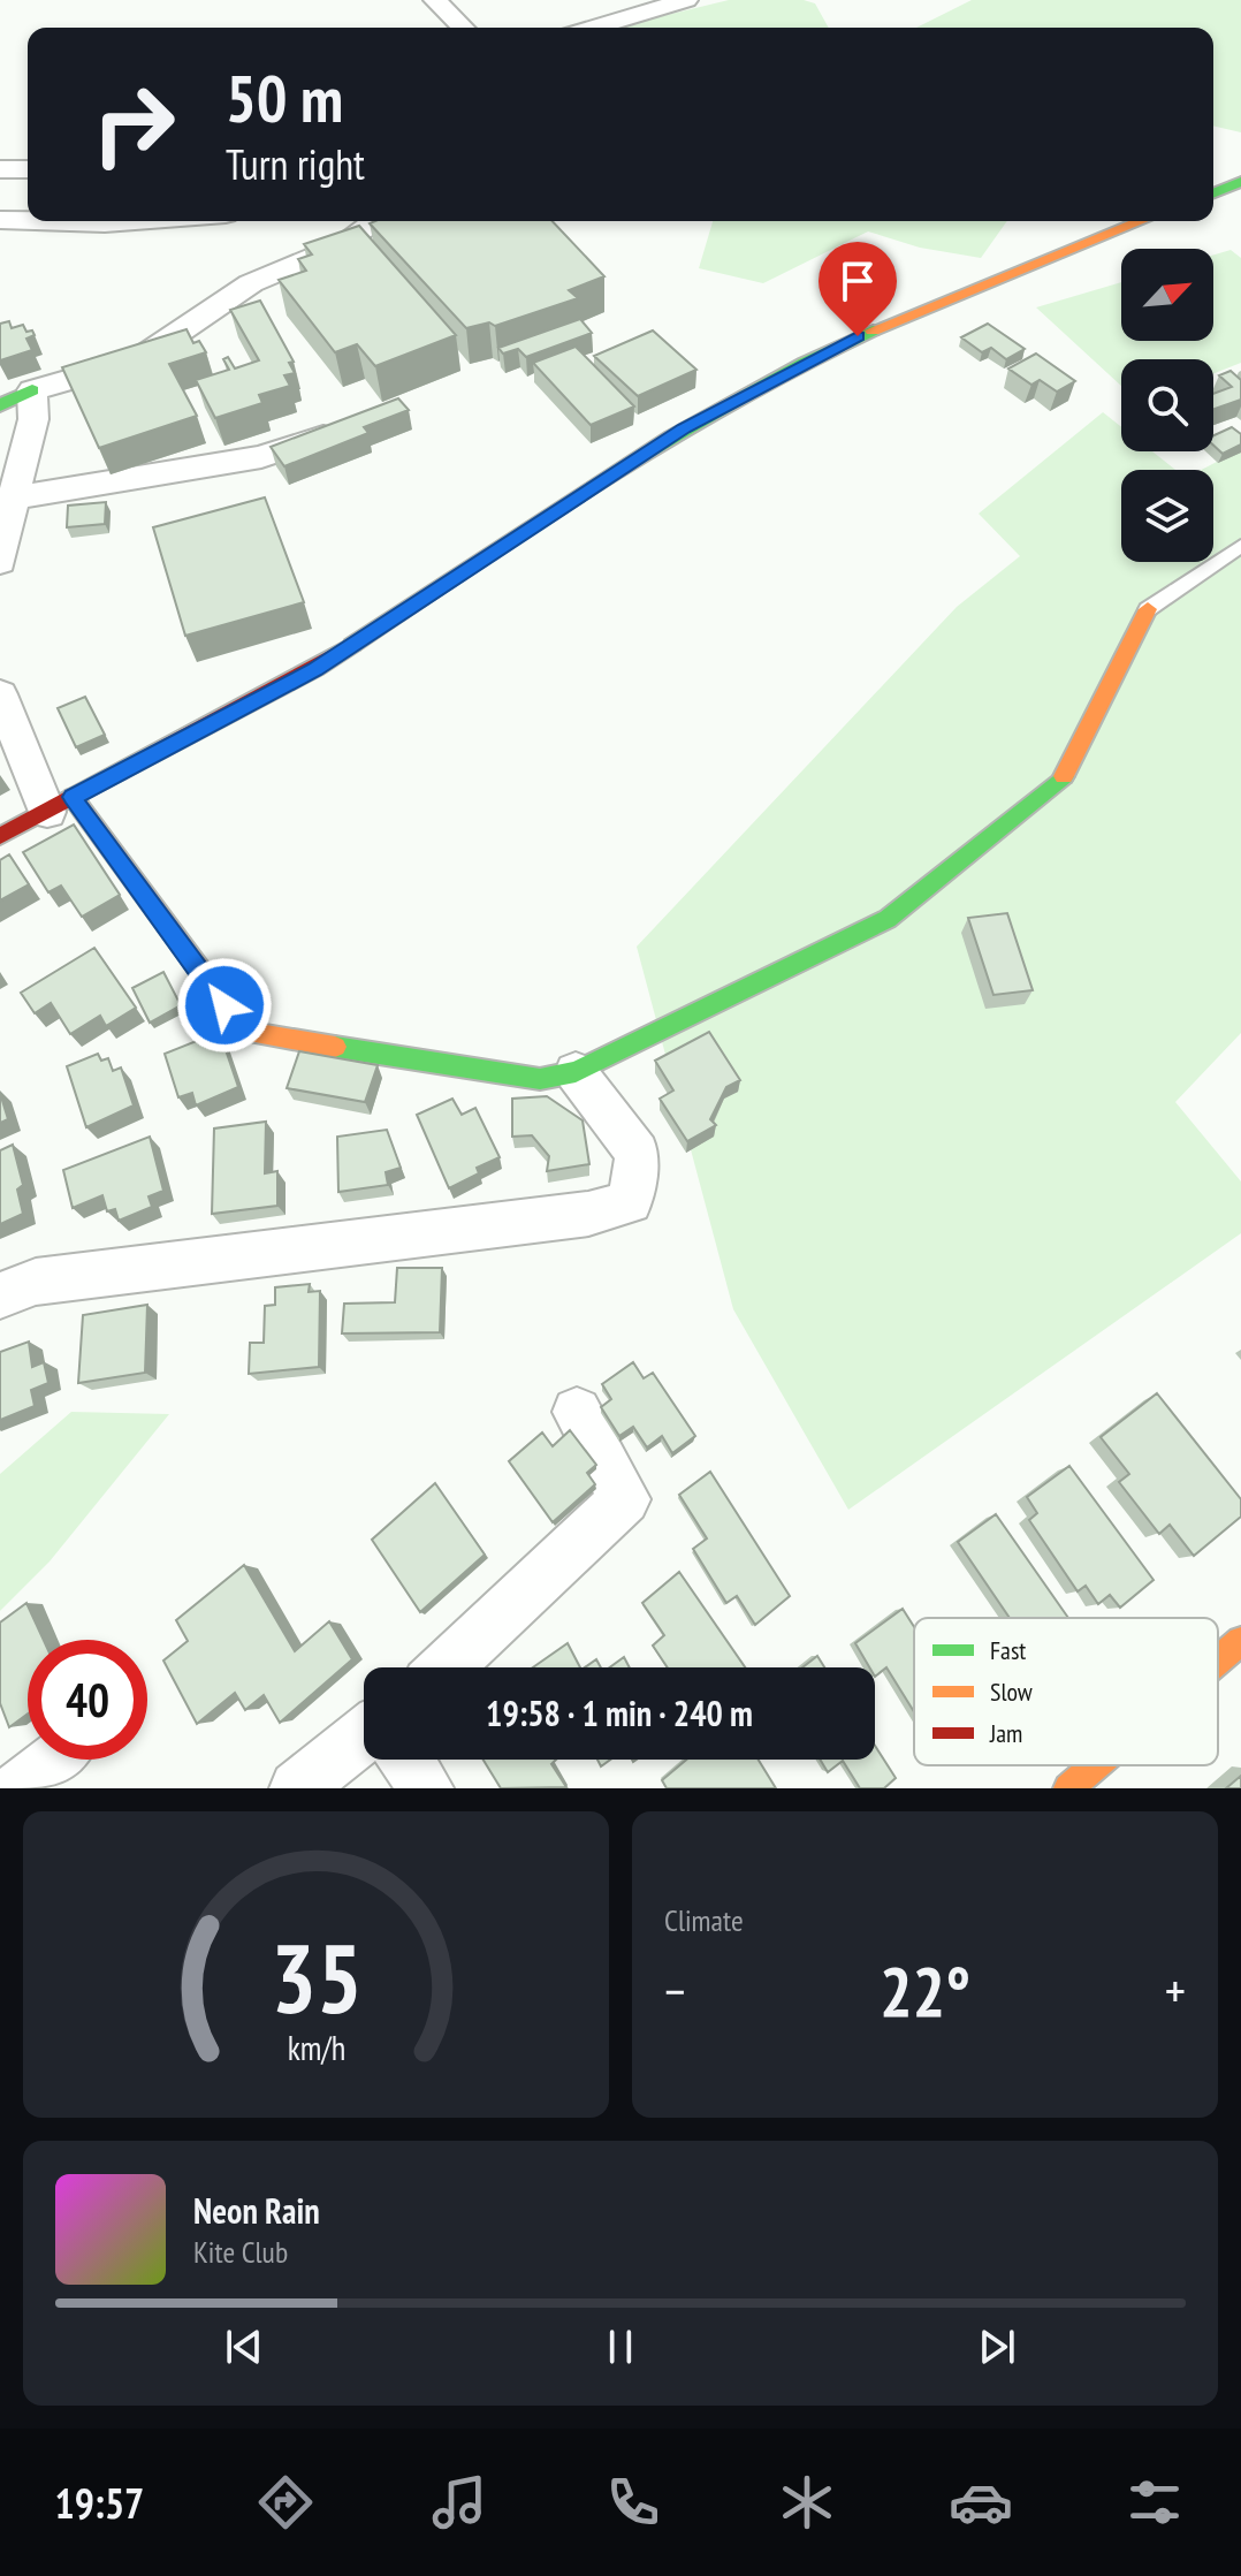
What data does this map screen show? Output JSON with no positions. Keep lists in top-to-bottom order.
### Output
{
  "legend": ["Fast", "Slow", "Jam"],
  "north": "top right",
  "page": {
    "turn": ["50 m", "Turn right"],
    "limit": "40",
    "trip": "19:58 · 1 min · 240 m",
    "tile": "Climate",
    "heat": ["−", "22°", "+"],
    "song": ["Neon Rain", "Kite Club"],
    "tabs": "19:57",
    "gauge": ["35", "km/h"]
  }
}
